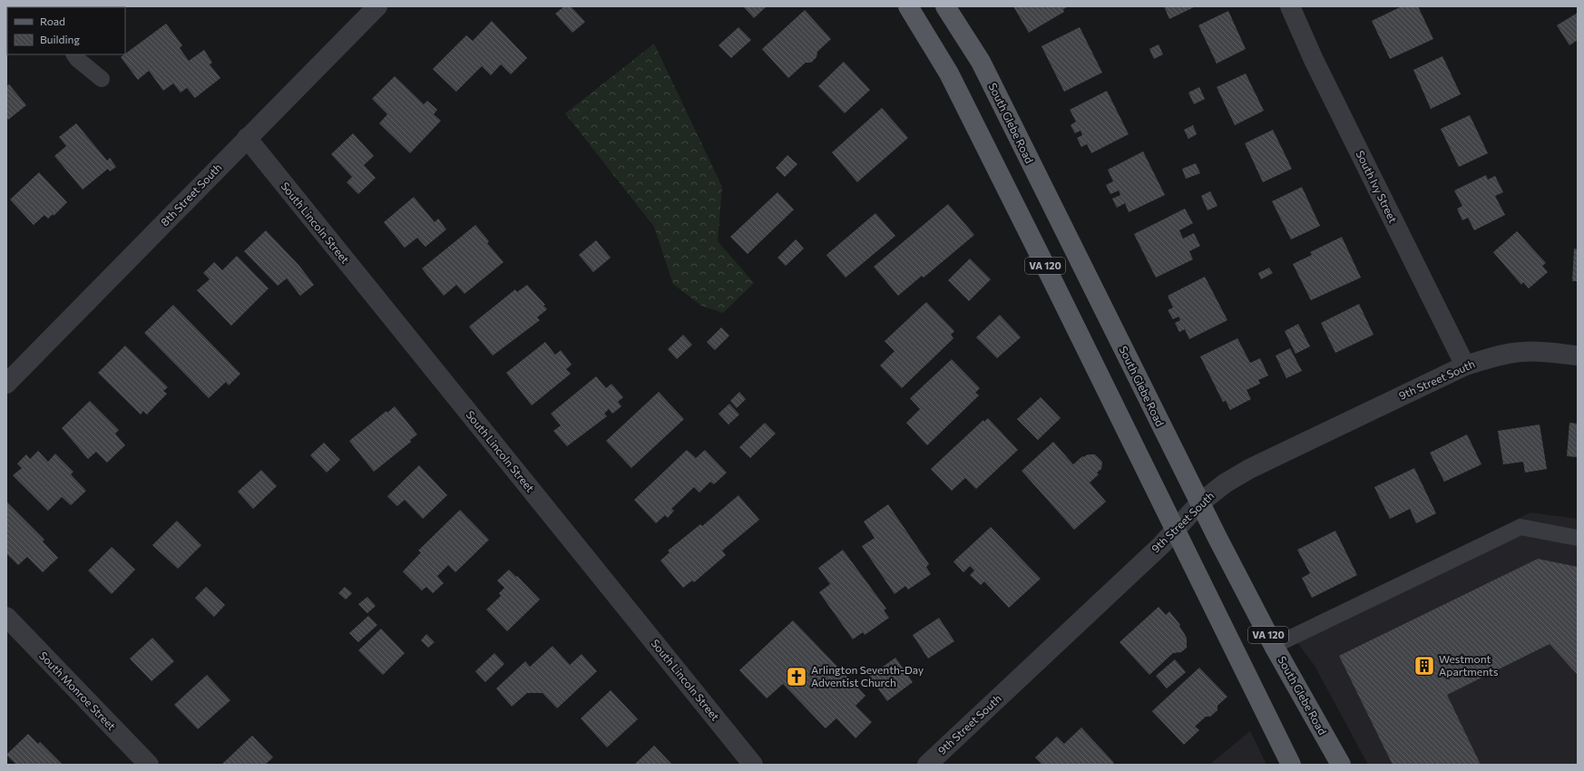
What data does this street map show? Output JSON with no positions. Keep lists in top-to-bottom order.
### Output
{
  "streets": {
    "main road": ["South Glebe Road", "VA 120"],
    "street": [
      "South Ivy Street",
      "8th Street South",
      "South Lincoln Street",
      "9th Street South",
      "South Monroe Street"
    ]
  },
  "crossings": [
    ["South Glebe Road", "9th Street South"],
    ["South Ivy Street", "9th Street South"],
    ["8th Street South", "South Lincoln Street"],
    ["VA 120", "9th Street South"]
  ],
  "places": {
    "building": ["Westmont Apartments"],
    "church": ["Arlington Seventh-Day Adventist Church"]
  },
  "legend": ["Road", "Building"]
}
